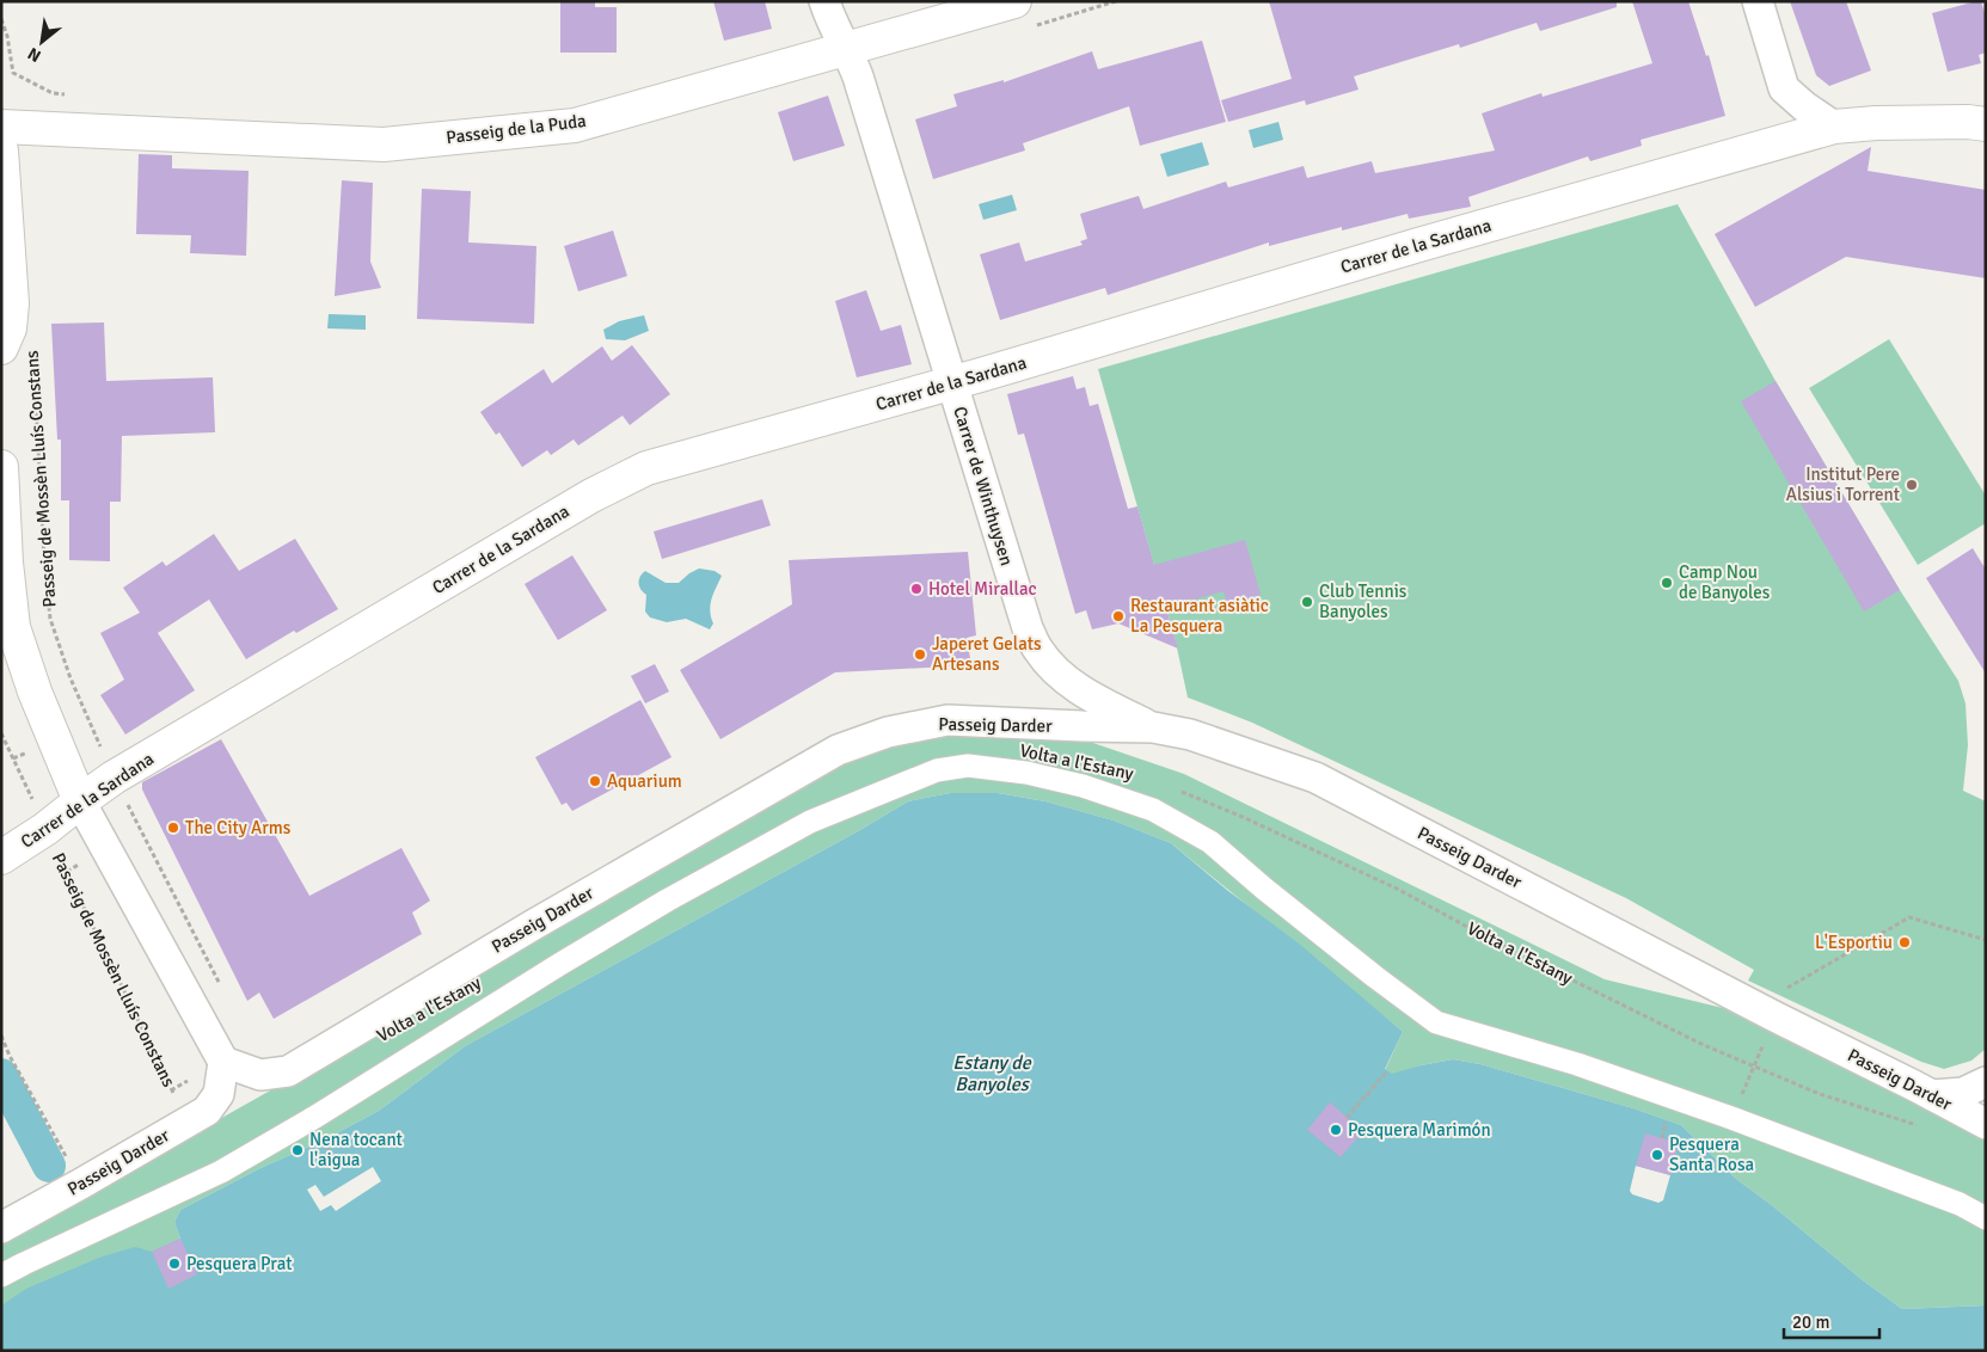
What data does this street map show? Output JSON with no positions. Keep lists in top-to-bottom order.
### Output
{
  "streets": {
    "main road": ["Passeig de la Puda", "Carrer de la Sardana", "Passeig de Mossèn Lluís Constans"],
    "street": ["Carrer de Winthuysen", "Passeig Darder"],
    "path": ["Volta a l'Estany"]
  },
  "crossings": [
    ["Passeig de la Puda", "Carrer de Winthuysen"],
    ["Carrer de la Sardana", "Passeig de Mossèn Lluís Constans"],
    ["Carrer de la Sardana", "Carrer de Winthuysen"],
    ["Passeig de Mossèn Lluís Constans", "Passeig Darder"],
    ["Carrer de Winthuysen", "Passeig Darder"]
  ],
  "water": ["Estany de Banyoles"],
  "places": [
    "Institut Pere Alsius i Torrent",
    "Camp Nou de Banyoles",
    "Hotel Mirallac",
    "Club Tennis Banyoles",
    "Restaurant asiàtic La Pesquera",
    "Japeret Gelats Artesans",
    "Aquarium",
    "The City Arms",
    "L'Esportiu",
    "Pesquera Marimón",
    "Nena tocant l'aigua",
    "Pesquera Santa Rosa",
    "Pesquera Prat"
  ],
  "scale_bar": "20 m",
  "north": "bottom left"
}
